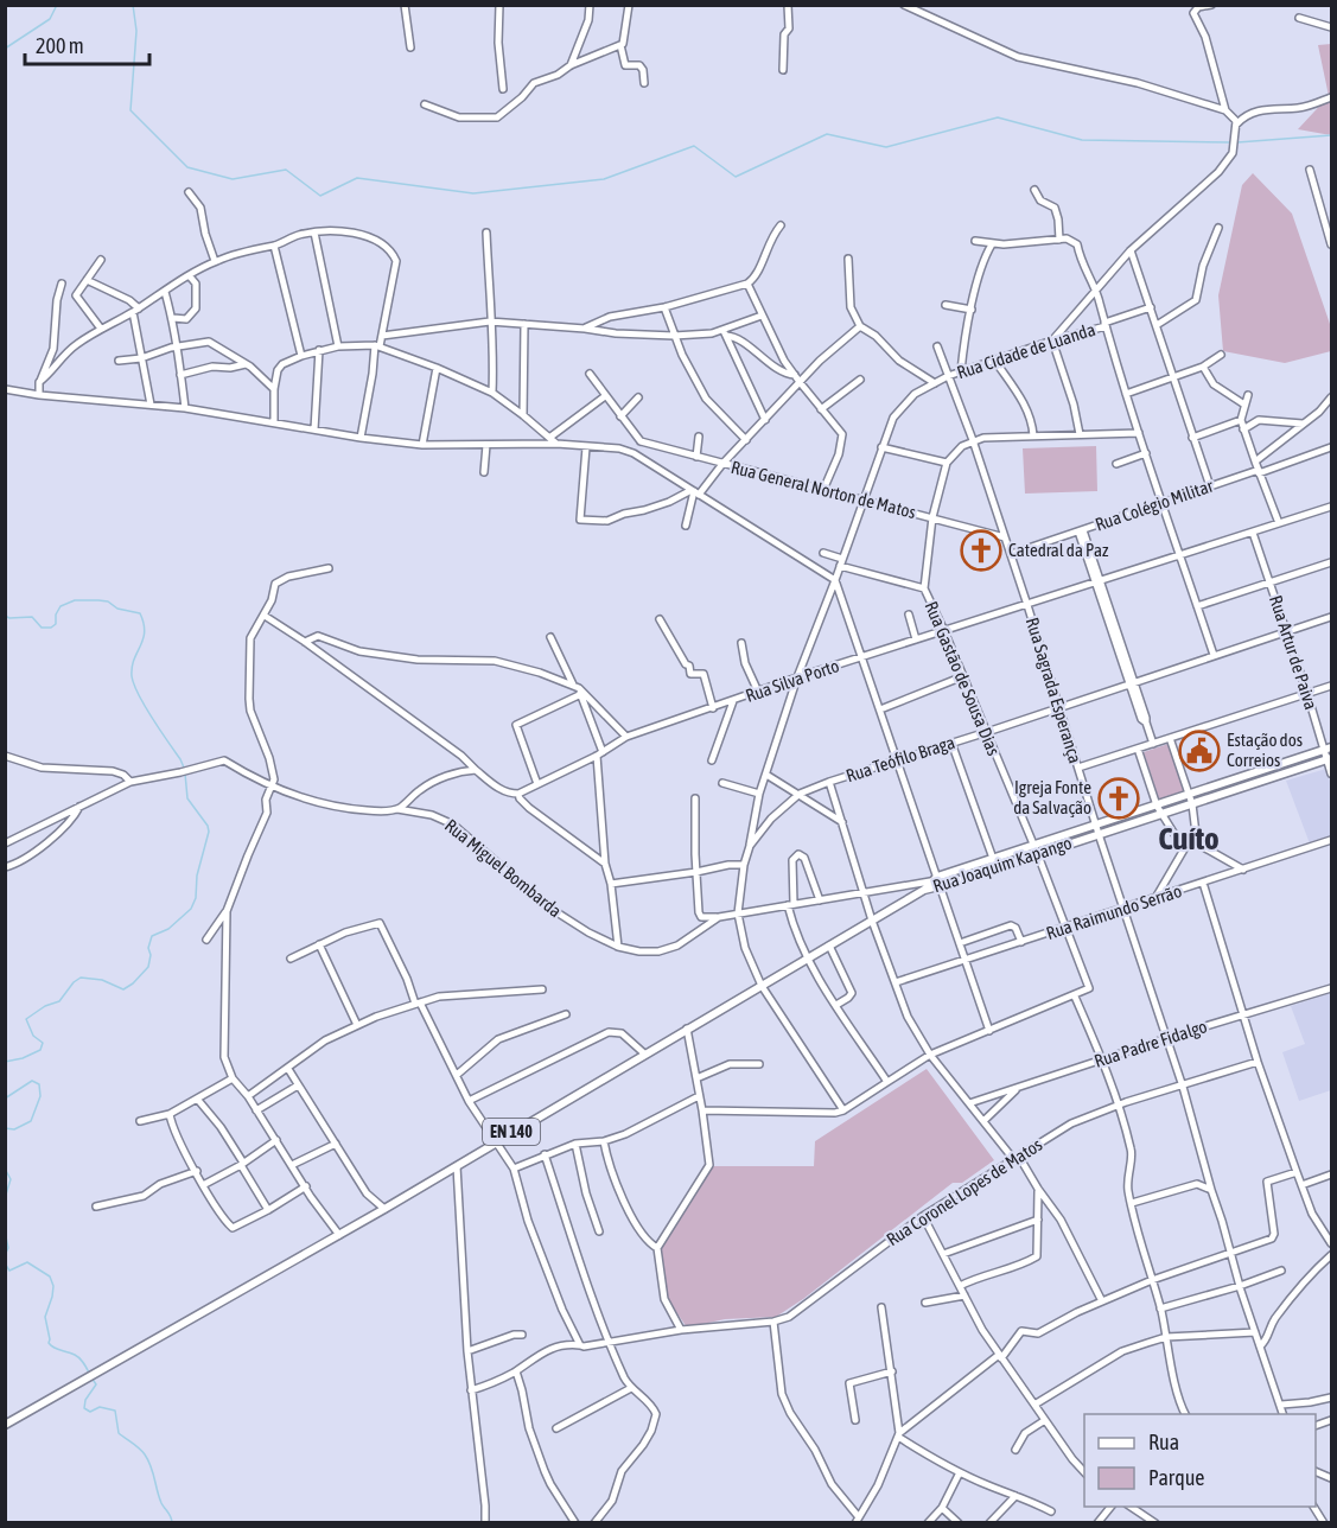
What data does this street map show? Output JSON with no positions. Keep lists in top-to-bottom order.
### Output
{
  "streets": {
    "main road": ["Rua Joaquim Kapango", "EN 140"],
    "street": [
      "Rua Cidade de Luanda",
      "Rua General Norton de Matos",
      "Rua Colégio Militar",
      "Rua Artur de Paiva",
      "Rua Gastão de Sousa Dias",
      "Rua Silva Porto",
      "Rua Sagrada Esperança",
      "Rua Teófilo Braga",
      "Rua Miguel Bombarda",
      "Rua Raimundo Serrão",
      "Rua Padre Fidalgo",
      "Rua Coronel Lopes de Matos"
    ]
  },
  "crossings": [
    ["Rua Cidade de Luanda", "Rua General Norton de Matos"],
    ["Rua Cidade de Luanda", "Rua Silva Porto"],
    ["Rua Cidade de Luanda", "Rua Sagrada Esperança"],
    ["Rua Cidade de Luanda", "Rua Teófilo Braga"],
    ["Rua General Norton de Matos", "Rua Gastão de Sousa Dias"],
    ["Rua General Norton de Matos", "Rua Sagrada Esperança"],
    ["Rua Colégio Militar", "Rua Sagrada Esperança"],
    ["Rua Artur de Paiva", "Rua Silva Porto"],
    ["Rua Artur de Paiva", "Rua Teófilo Braga"],
    ["Rua Artur de Paiva", "Rua Joaquim Kapango"],
    ["Rua Gastão de Sousa Dias", "Rua Silva Porto"],
    ["Rua Gastão de Sousa Dias", "Rua Teófilo Braga"],
    ["Rua Gastão de Sousa Dias", "Rua Joaquim Kapango"],
    ["Rua Gastão de Sousa Dias", "Rua Raimundo Serrão"],
    ["Rua Silva Porto", "Rua Sagrada Esperança"],
    ["Rua Sagrada Esperança", "Rua Teófilo Braga"],
    ["Rua Sagrada Esperança", "Rua Joaquim Kapango"],
    ["Rua Sagrada Esperança", "Rua Raimundo Serrão"],
    ["Rua Sagrada Esperança", "Rua Padre Fidalgo"],
    ["Rua Sagrada Esperança", "Rua Coronel Lopes de Matos"],
    ["Rua Teófilo Braga", "Rua Miguel Bombarda"],
    ["Rua Teófilo Braga", "EN 140"],
    ["Rua Joaquim Kapango", "Rua Miguel Bombarda"],
    ["Rua Joaquim Kapango", "EN 140"]
  ],
  "districts": ["Cuíto"],
  "places": {
    "church": ["Catedral da Paz", "Igreja Fonte da Salvação"],
    "public building": ["Estação dos Correios"]
  },
  "legend": ["Rua", "Parque"],
  "scale_bar": "200 m"
}
